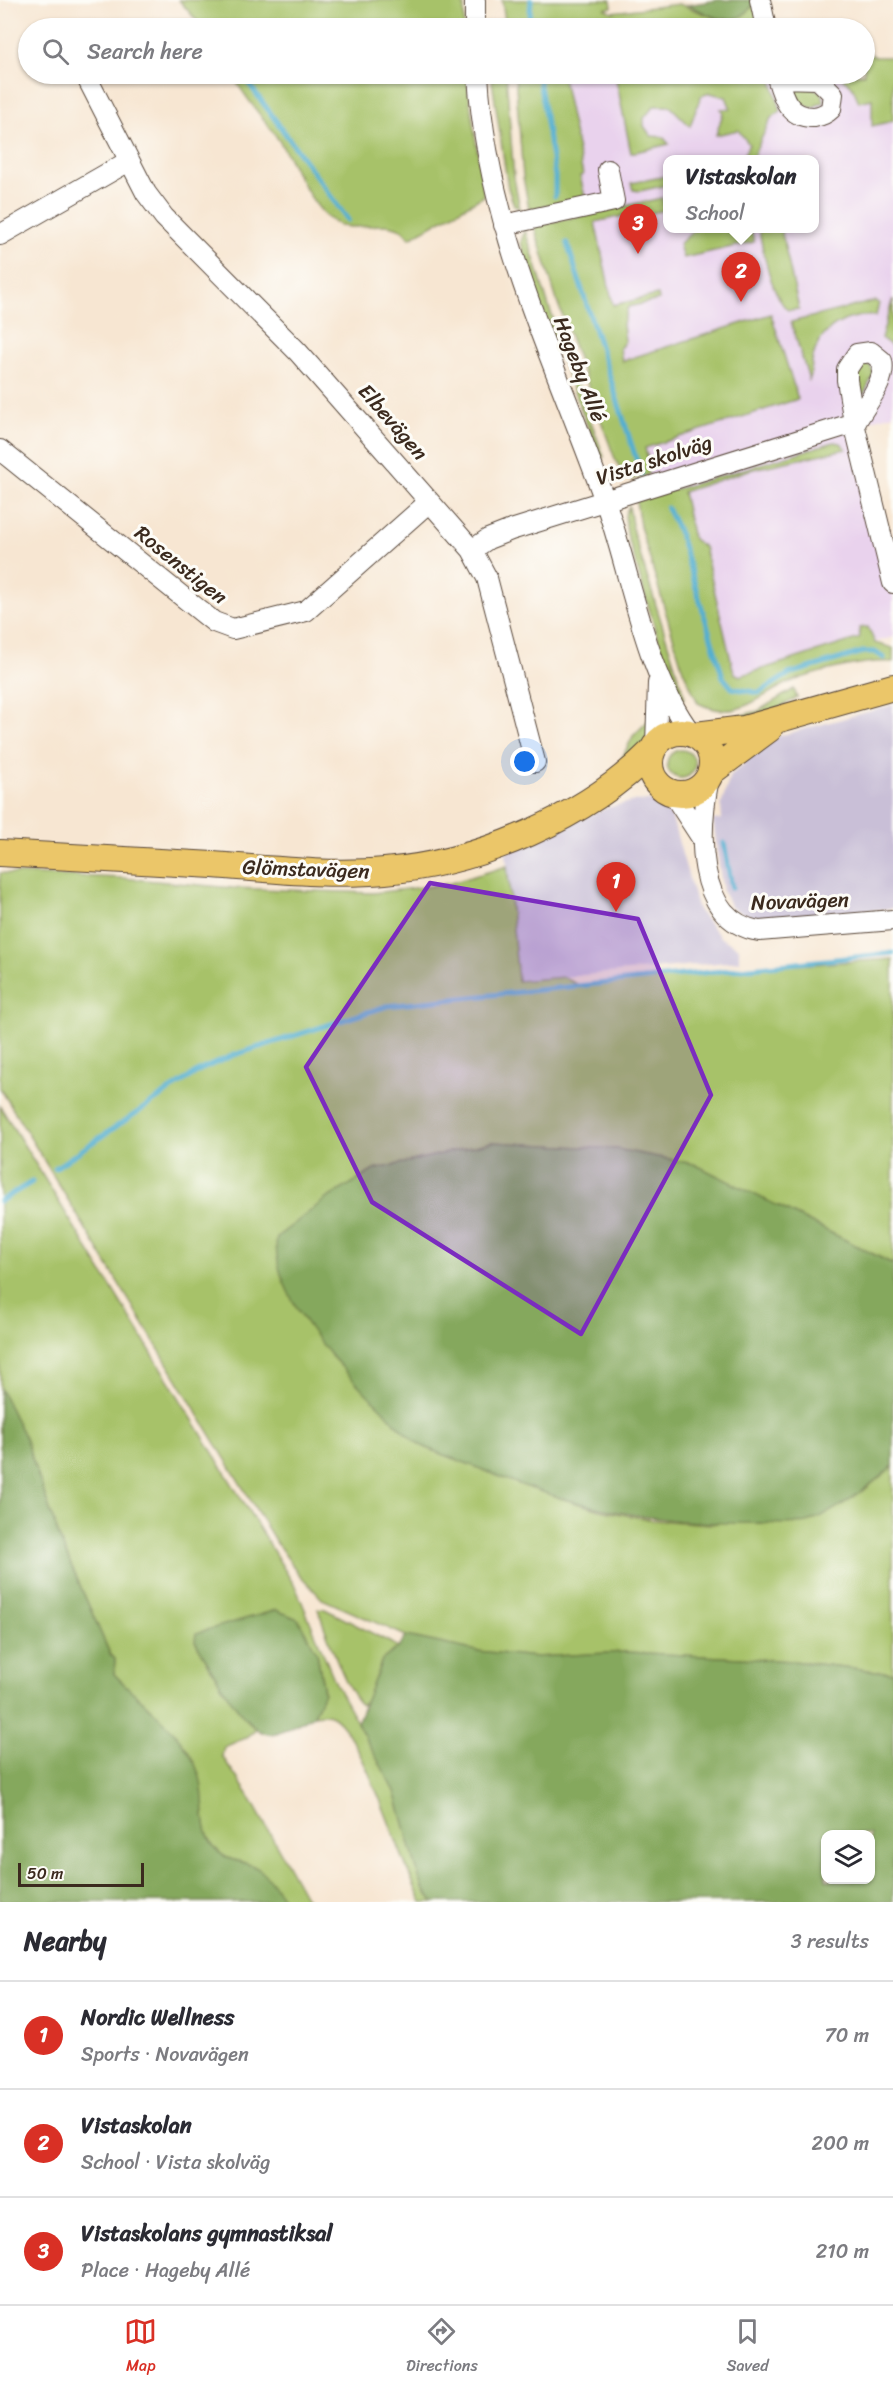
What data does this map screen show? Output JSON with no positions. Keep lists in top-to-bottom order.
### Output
{
  "streets": {
    "main road": ["Glömstavägen"],
    "street": [
      "Hageby Allé",
      "Elbevägen",
      "Vista skolväg",
      "Rosenstigen",
      "Novavägen"
    ]
  },
  "crossings": [
    ["Hageby Allé", "Vista skolväg"],
    ["Hageby Allé", "Glömstavägen"],
    ["Hageby Allé", "Novavägen"],
    ["Elbevägen", "Vista skolväg"],
    ["Elbevägen", "Rosenstigen"],
    ["Glömstavägen", "Novavägen"]
  ],
  "scale_bar": "50 m",
  "page": {
    "search": "Search here",
    "popup": ["Vistaskolan", "School"],
    "pins": ["3", "2", "1"],
    "scale": "50 m",
    "heading": ["Nearby", "3 results"],
    "list": [
      {
        "mark": "1",
        "name": "Nordic Wellness",
        "note": "Sports · Novavägen",
        "value": "70 m"
      },
      {
        "mark": "2",
        "name": "Vistaskolan",
        "note": "School · Vista skolväg",
        "value": "200 m"
      },
      {
        "mark": "3",
        "name": "Vistaskolans gymnastiksal",
        "note": "Place · Hageby Allé",
        "value": "210 m"
      }
    ],
    "nav": ["Map", "Directions", "Saved"]
  }
}
